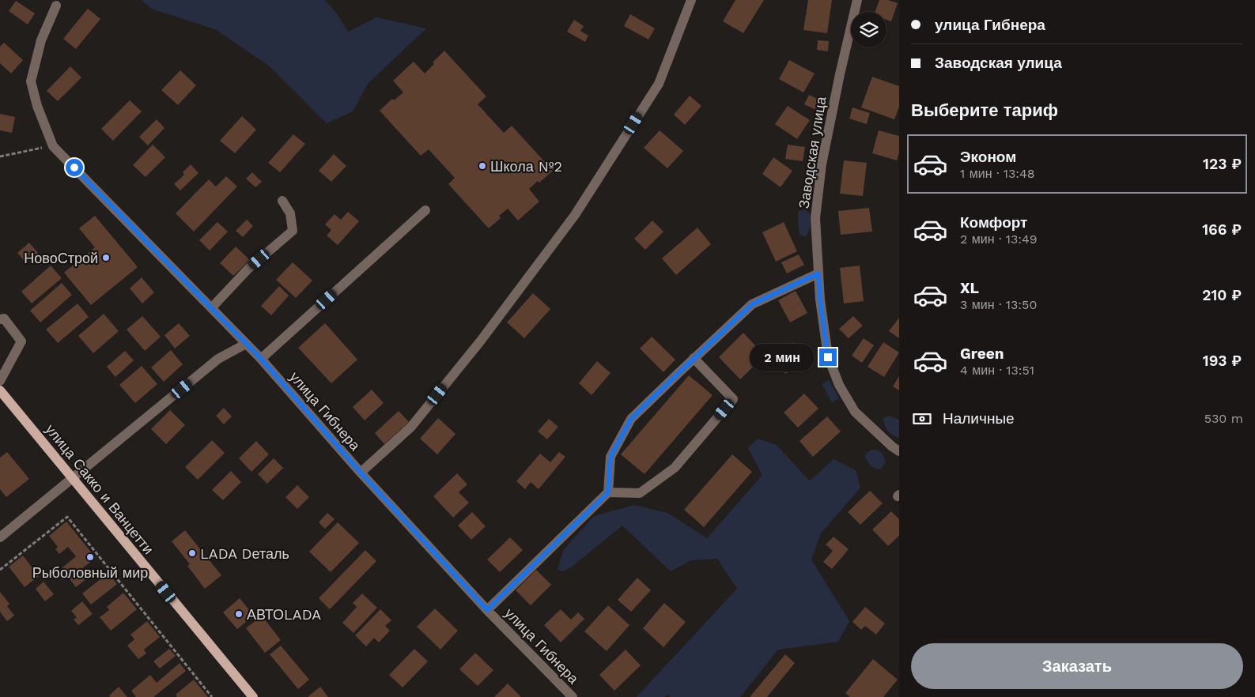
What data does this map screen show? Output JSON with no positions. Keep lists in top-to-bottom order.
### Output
{
  "streets": {
    "main road": ["улица Сакко и Ванцетти"],
    "street": ["Заводская улица", "улица Гибнера"]
  },
  "places": [
    "Школа №2",
    "НовоСтрой",
    "LADA Dеталь",
    "Рыболовный мир",
    "АВТОLADA"
  ],
  "page": {
    "banner": ["улица Гибнера", "Заводская улица"],
    "heading": "Выберите тариф",
    "list": [
      {
        "name": "Эконом",
        "note": "1 мин · 13:48",
        "value": "123 ₽"
      },
      {
        "name": "Комфорт",
        "note": "2 мин · 13:49",
        "value": "166 ₽"
      },
      {
        "name": "XL",
        "note": "3 мин · 13:50",
        "value": "210 ₽"
      },
      {
        "name": "Green",
        "note": "4 мин · 13:51",
        "value": "193 ₽"
      }
    ],
    "bubble": "2 мин",
    "pay": ["Наличные", "530 m"],
    "buttons": "Заказать"
  }
}
